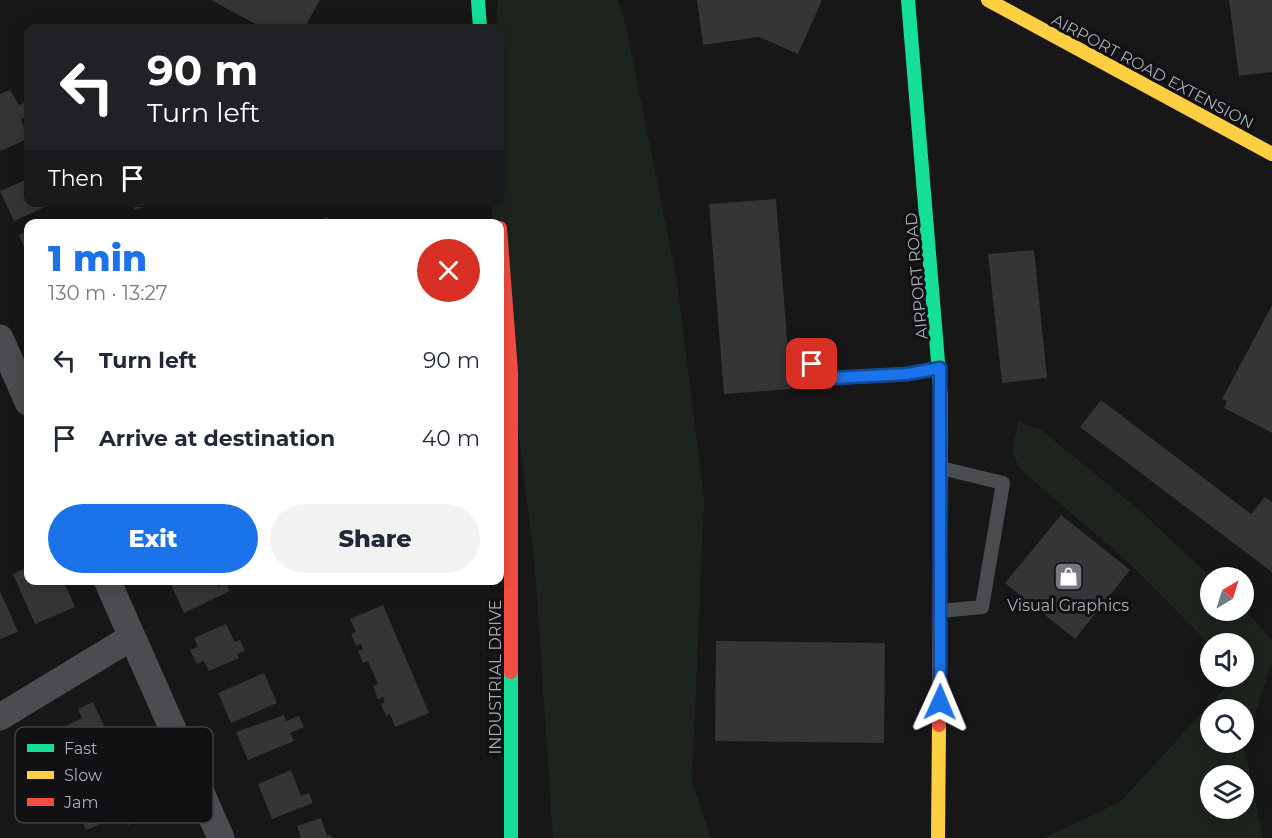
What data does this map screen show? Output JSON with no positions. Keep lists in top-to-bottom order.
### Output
{
  "streets": {
    "street": ["AIRPORT ROAD EXTENSION", "AIRPORT ROAD", "INDUSTRIAL DRIVE"]
  },
  "places": {
    "shop": ["Visual Graphics"]
  },
  "legend": ["Fast", "Slow", "Jam"],
  "north": "top right",
  "page": {
    "turn": ["90 m", "Turn left"],
    "then": "Then",
    "heading": ["1 min", "130 m · 13:27"],
    "list": [
      {
        "name": "Turn left",
        "value": "90 m"
      },
      {
        "name": "Arrive at destination",
        "value": "40 m"
      }
    ],
    "buttons": ["Exit", "Share"]
  }
}
